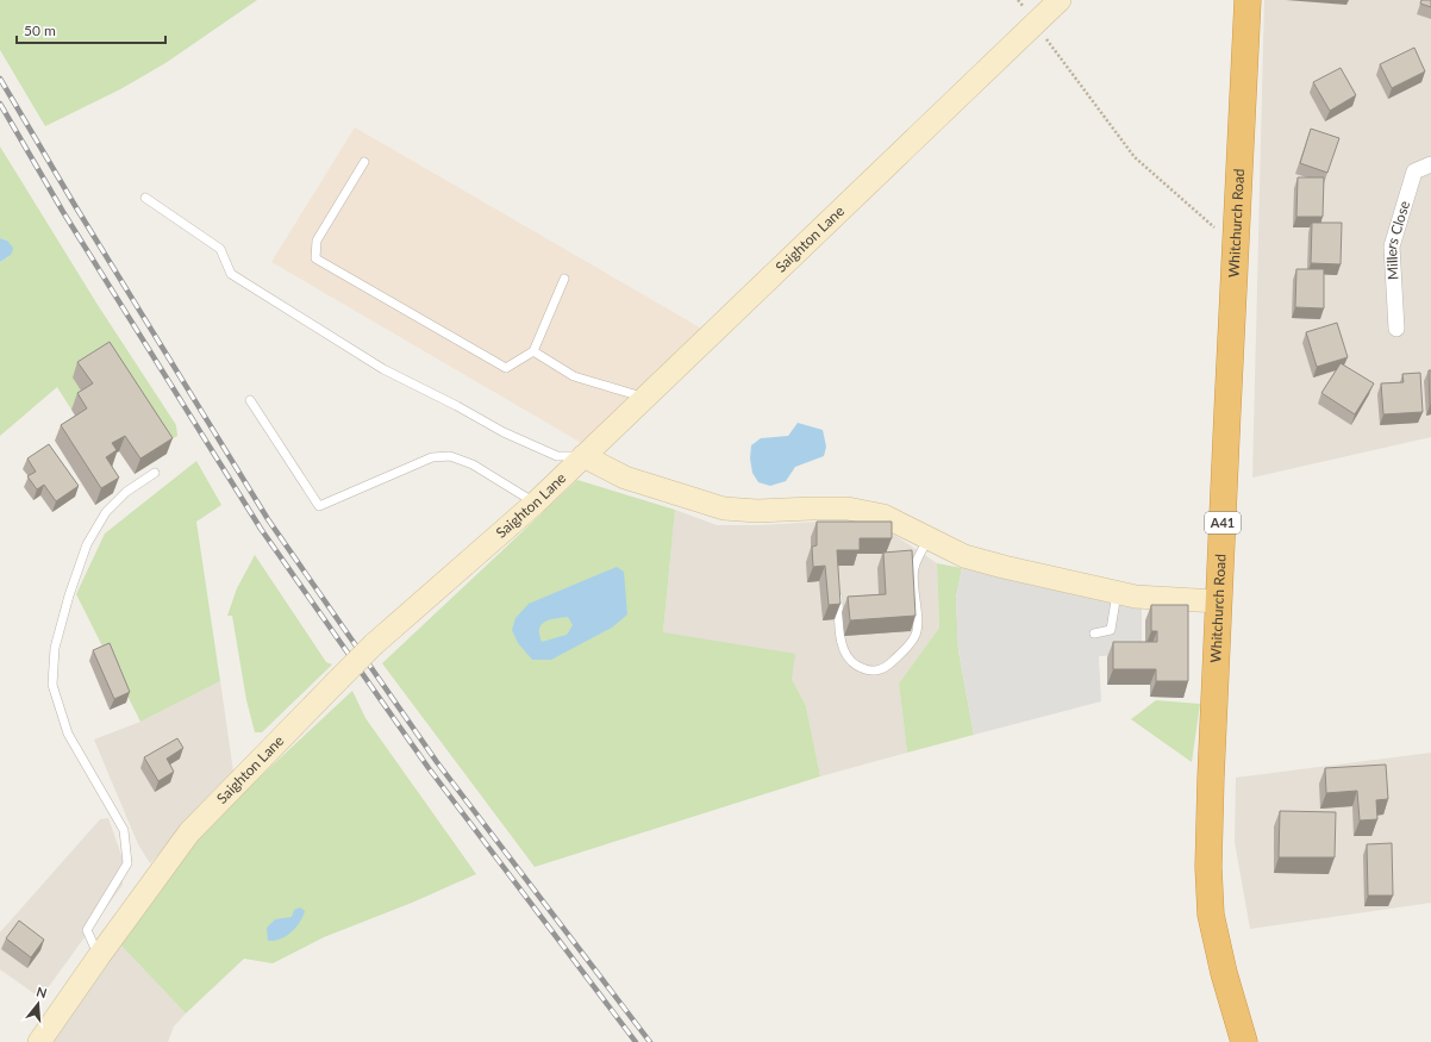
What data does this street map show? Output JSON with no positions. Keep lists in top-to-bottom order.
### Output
{
  "streets": {
    "highway": ["Whitchurch Road", "A41"],
    "street": ["Saighton Lane", "Millers Close"]
  },
  "scale_bar": "50 m",
  "north": "top"
}
